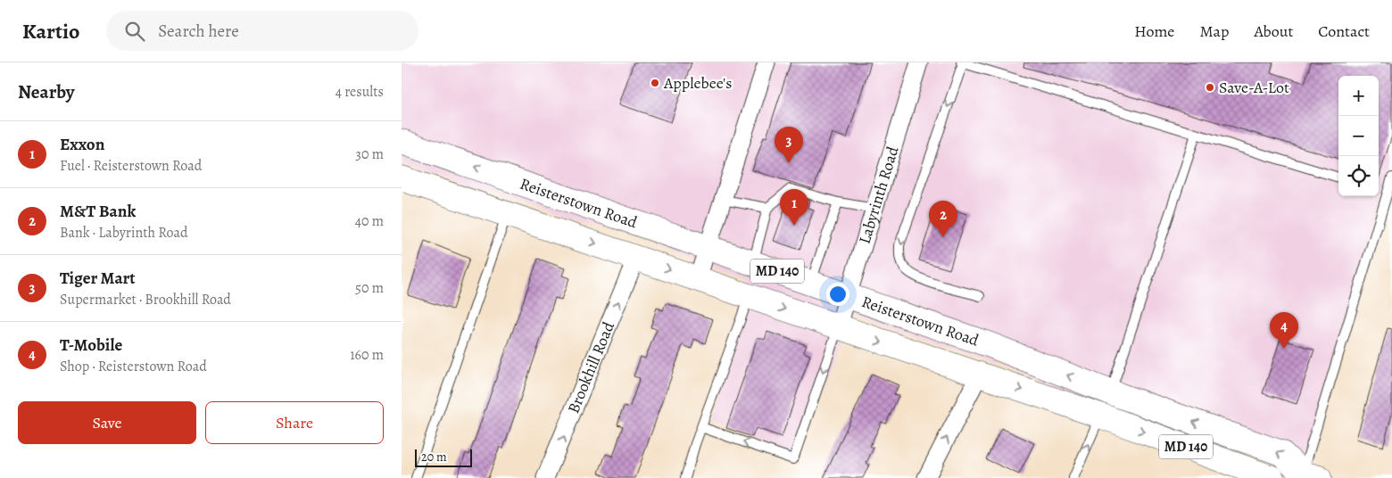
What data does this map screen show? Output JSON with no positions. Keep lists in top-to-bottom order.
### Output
{
  "streets": {
    "main road": ["Reisterstown Road", "MD 140"],
    "street": ["Labyrinth Road", "Brookhill Road"]
  },
  "crossings": [
    ["Labyrinth Road", "Reisterstown Road"],
    ["Reisterstown Road", "Brookhill Road"]
  ],
  "one_way": ["Brookhill Road"],
  "places": ["Applebee's", "Save-A-Lot"],
  "scale_bar": "20 m",
  "page": {
    "header": "Kartio",
    "search": "Search here",
    "nav": [
      "Home",
      "Map",
      "About",
      "Contact"
    ],
    "heading": ["Nearby", "4 results"],
    "map_buttons": ["+", "−"],
    "list": [
      {
        "mark": "1",
        "name": "Exxon",
        "note": "Fuel · Reisterstown Road",
        "value": "30 m"
      },
      {
        "mark": "2",
        "name": "M&T Bank",
        "note": "Bank · Labyrinth Road",
        "value": "40 m"
      },
      {
        "mark": "3",
        "name": "Tiger Mart",
        "note": "Supermarket · Brookhill Road",
        "value": "50 m"
      },
      {
        "mark": "4",
        "name": "T-Mobile",
        "note": "Shop · Reisterstown Road",
        "value": "160 m"
      }
    ],
    "pins": [
      "3",
      "1",
      "2",
      "4"
    ],
    "buttons": ["Save", "Share"],
    "scale": "20 m"
  }
}
